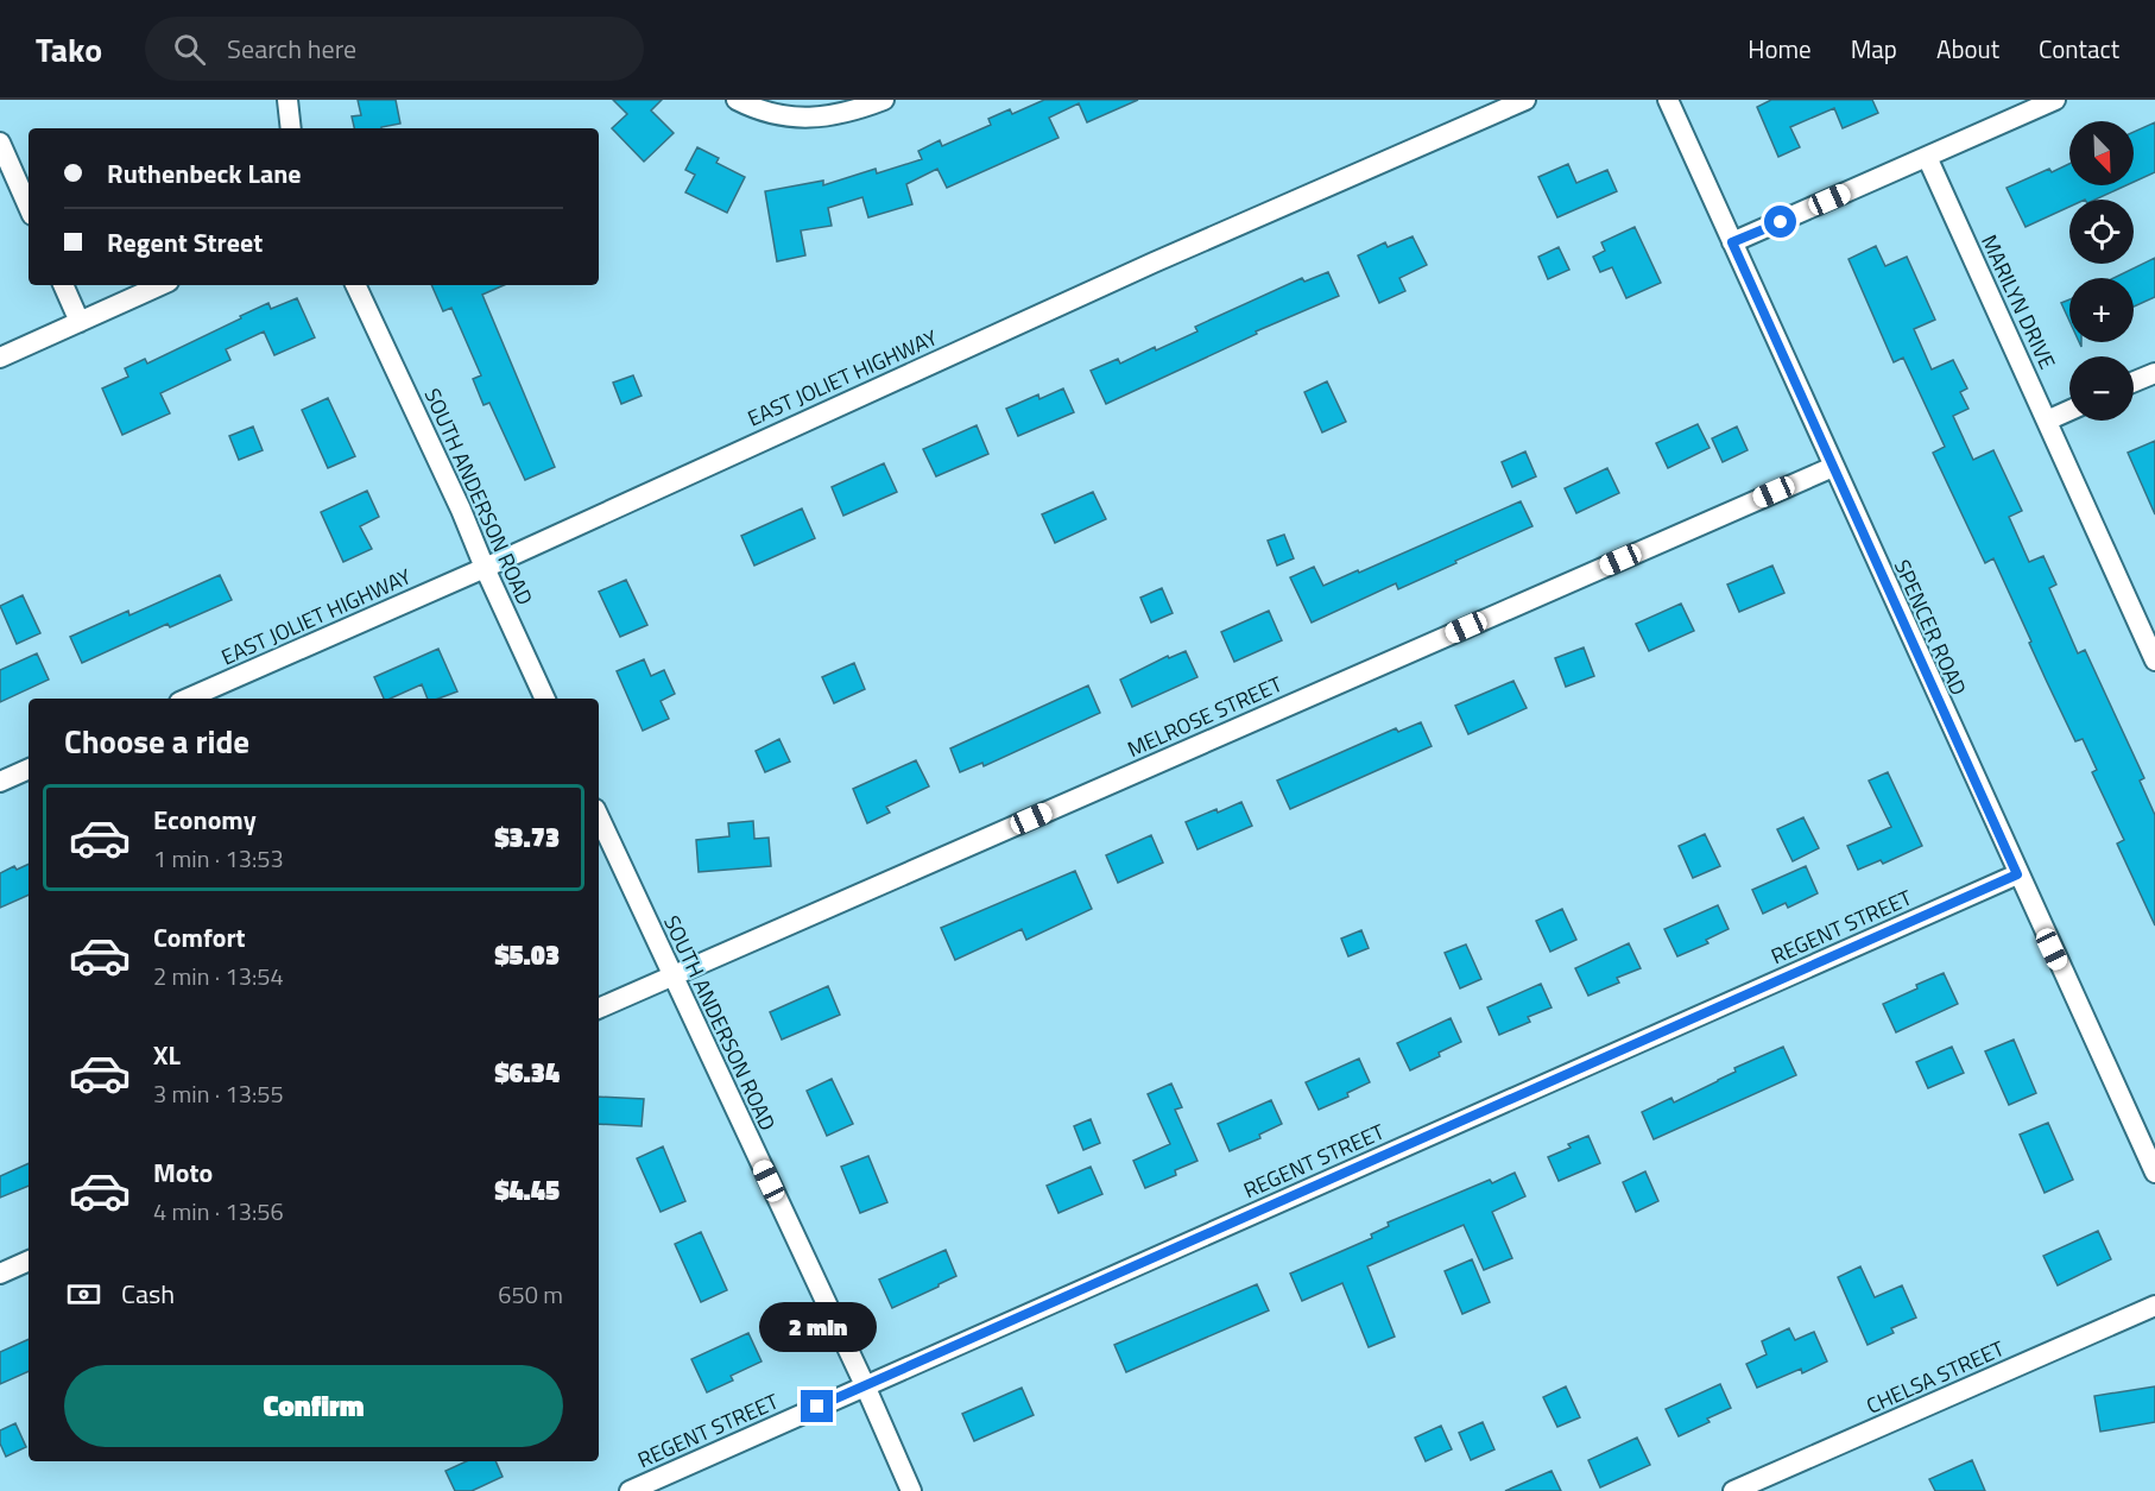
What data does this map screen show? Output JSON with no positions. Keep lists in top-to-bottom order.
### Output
{
  "streets": {
    "street": [
      "MARILYN DRIVE",
      "EAST JOLIET HIGHWAY",
      "SOUTH ANDERSON ROAD",
      "SPENCER ROAD",
      "MELROSE STREET",
      "REGENT STREET",
      "CHELSA STREET"
    ]
  },
  "crossings": [
    ["EAST JOLIET HIGHWAY", "SOUTH ANDERSON ROAD"],
    ["SOUTH ANDERSON ROAD", "MELROSE STREET"],
    ["SOUTH ANDERSON ROAD", "REGENT STREET"],
    ["SPENCER ROAD", "MELROSE STREET"],
    ["SPENCER ROAD", "REGENT STREET"]
  ],
  "north": "bottom right",
  "page": {
    "header": "Tako",
    "search": "Search here",
    "nav": [
      "Home",
      "Map",
      "About",
      "Contact"
    ],
    "map_buttons": ["+", "−"],
    "banner": ["Ruthenbeck Lane", "Regent Street"],
    "heading": "Choose a ride",
    "list": [
      {
        "name": "Economy",
        "note": "1 min · 13:53",
        "value": "$3.73"
      },
      {
        "name": "Comfort",
        "note": "2 min · 13:54",
        "value": "$5.03"
      },
      {
        "name": "XL",
        "note": "3 min · 13:55",
        "value": "$6.34"
      },
      {
        "name": "Moto",
        "note": "4 min · 13:56",
        "value": "$4.45"
      }
    ],
    "pay": ["Cash", "650 m"],
    "bubble": "2 min",
    "buttons": "Confirm"
  }
}
